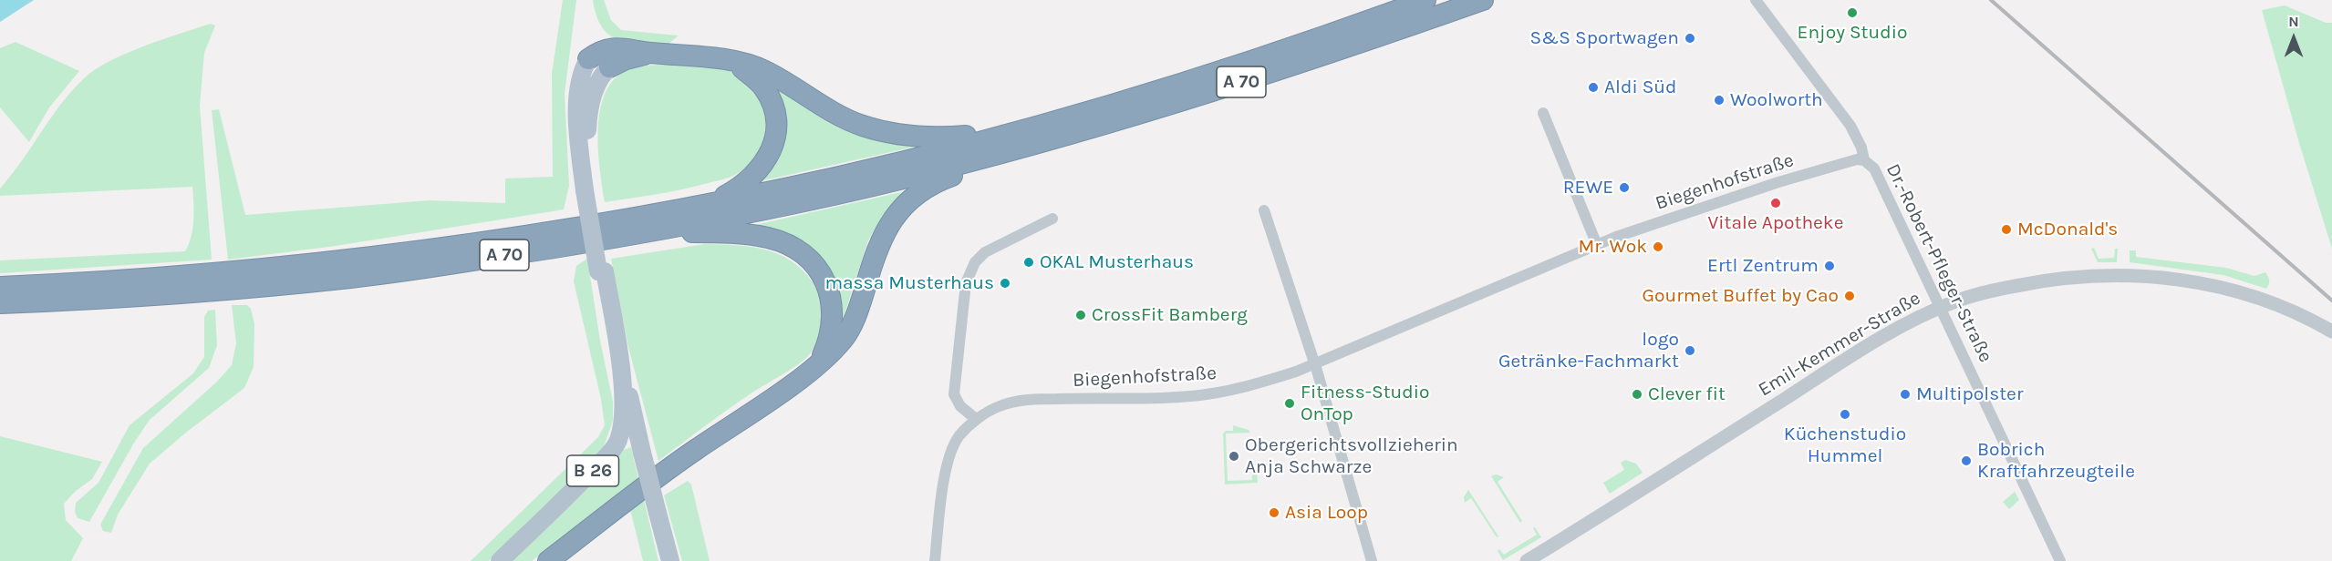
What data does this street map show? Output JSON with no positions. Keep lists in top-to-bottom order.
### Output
{
  "streets": {
    "highway": ["A 70"],
    "main road": ["B 26"],
    "street": ["Biegenhofstraße", "Dr.-Robert-Pfleger-Straße", "Emil-Kemmer-Straße"]
  },
  "crossings": [
    ["Biegenhofstraße", "Dr.-Robert-Pfleger-Straße"],
    ["Dr.-Robert-Pfleger-Straße", "Emil-Kemmer-Straße"]
  ],
  "places": [
    "Enjoy Studio",
    "S&S Sportwagen",
    "Aldi Süd",
    "Woolworth",
    "REWE",
    "Vitale Apotheke",
    "McDonald's",
    "Mr. Wok",
    "OKAL Musterhaus",
    "Ertl Zentrum",
    "massa Musterhaus",
    "Gourmet Buffet by Cao",
    "CrossFit Bamberg",
    "logo Getränke-Fachmarkt",
    "Clever fit",
    "Multipolster",
    "Fitness-Studio OnTop",
    "Küchenstudio Hummel",
    "Obergerichtsvollzieherin Anja Schwarze",
    "Bobrich Kraftfahrzeugteile",
    "Asia Loop"
  ],
  "north": "top"
}
